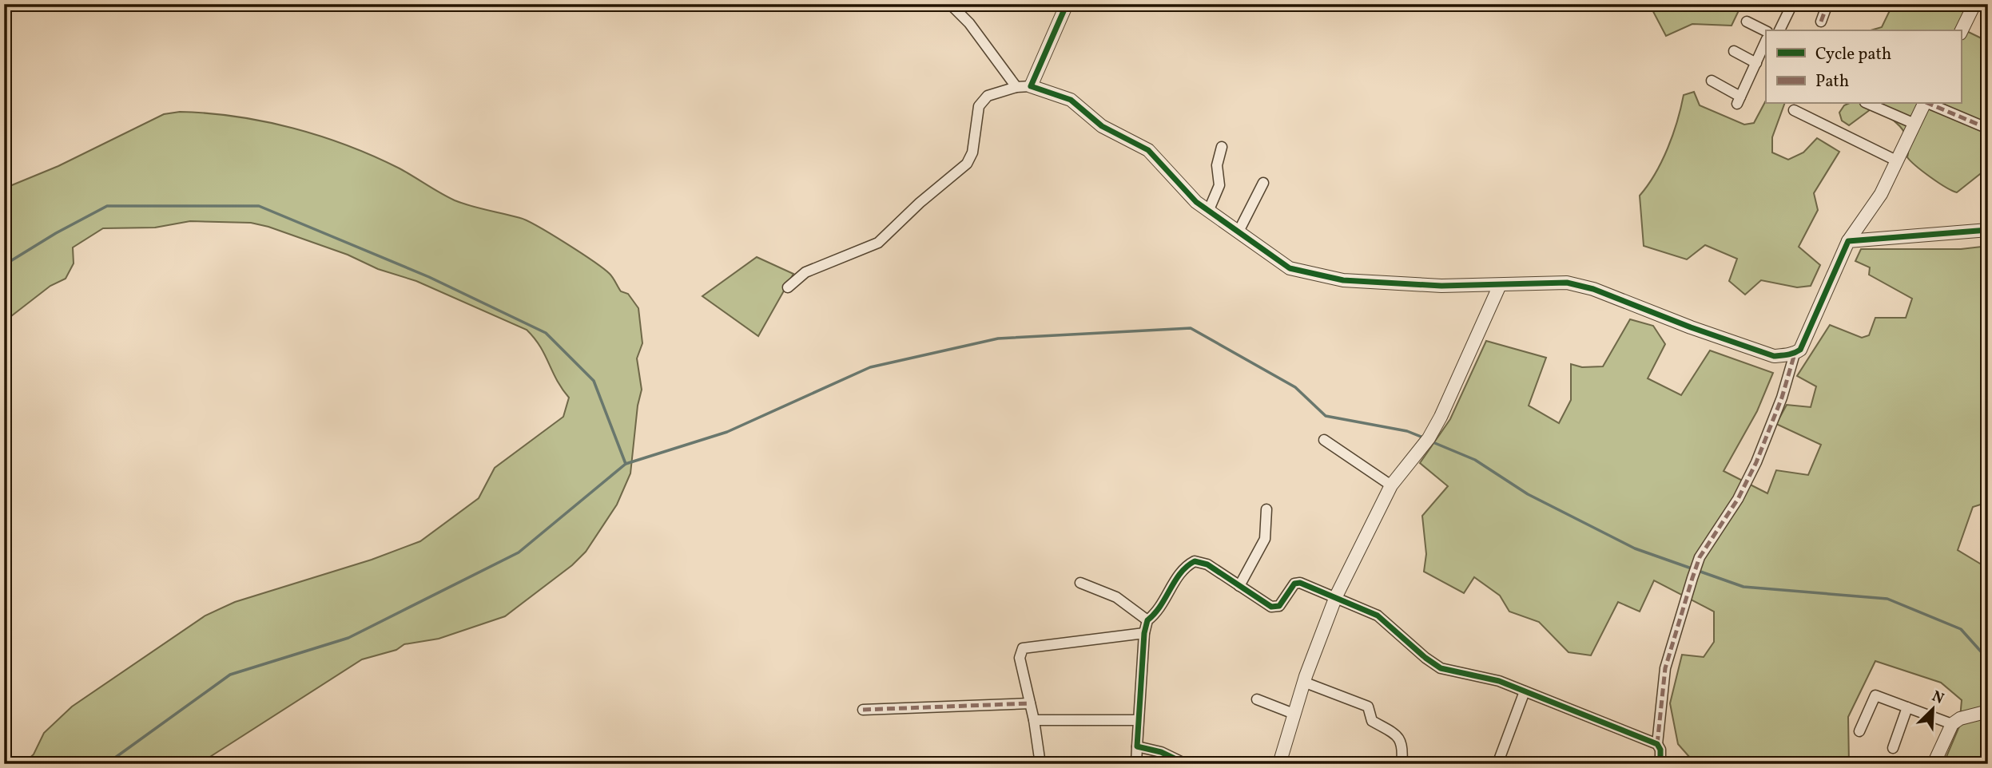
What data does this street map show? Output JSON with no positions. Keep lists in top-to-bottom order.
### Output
{
  "legend": ["Cycle path", "Path"],
  "north": "top right"
}
